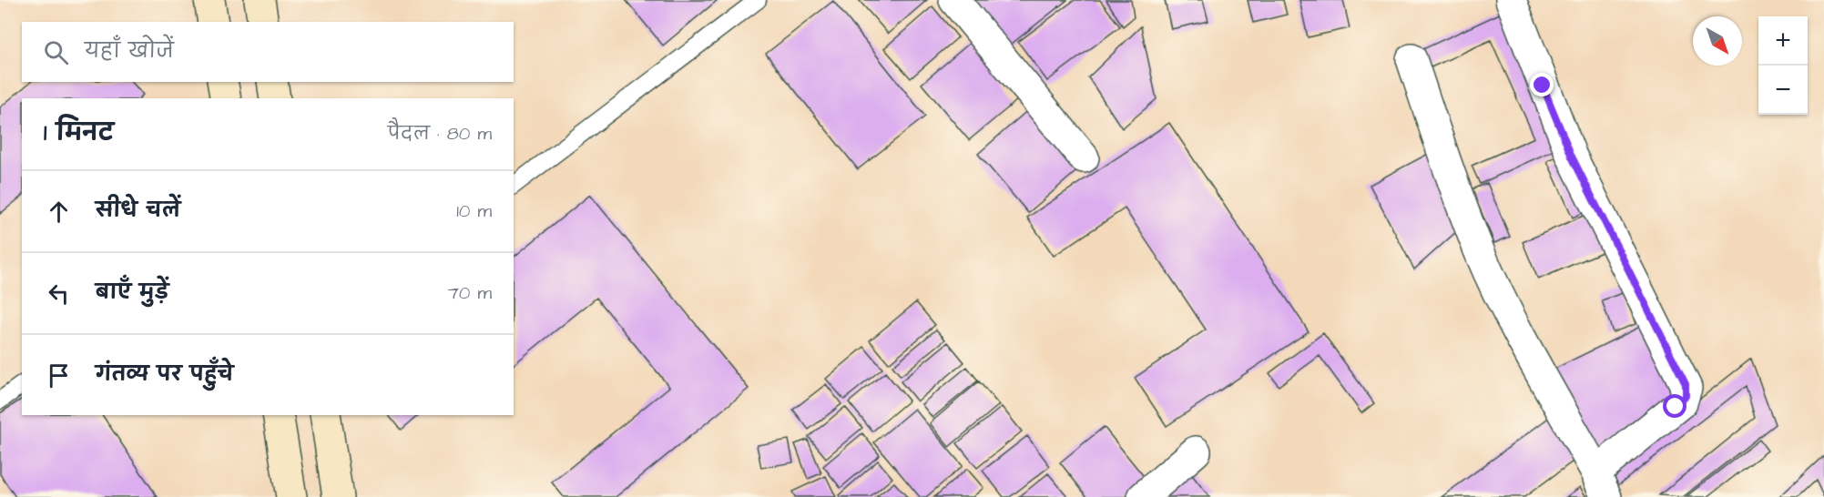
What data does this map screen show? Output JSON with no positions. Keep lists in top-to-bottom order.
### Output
{
  "north": "bottom right",
  "page": {
    "map_buttons": ["+", "−"],
    "search": "यहाँ खोजें",
    "heading": ["1 मिनट", "पैदल · 80 m"],
    "list": [
      ["सीधे चलें", "10 m"],
      ["बाएँ मुड़ें", "70 m"],
      "गंतव्य पर पहुँचे"
    ]
  }
}
